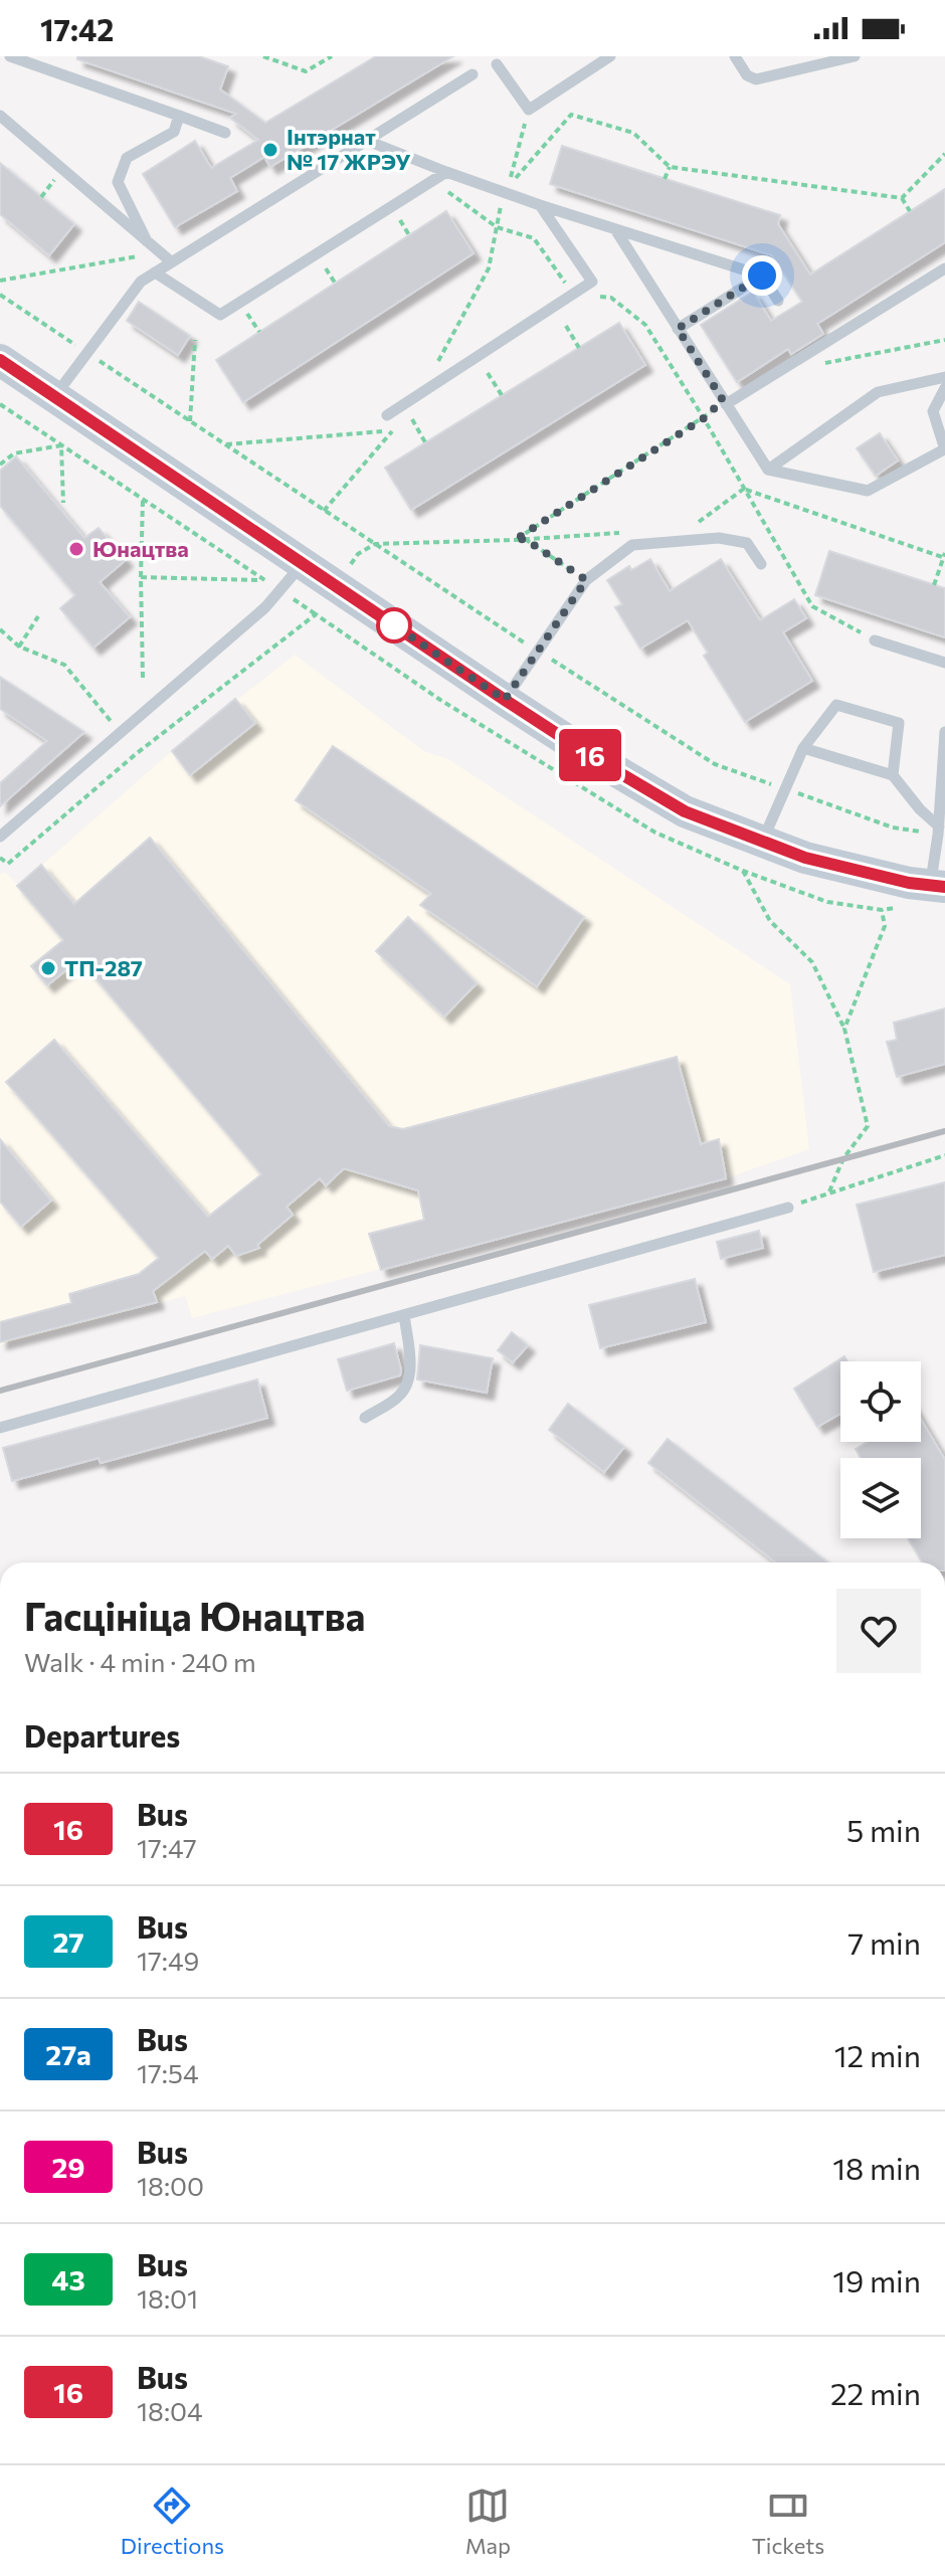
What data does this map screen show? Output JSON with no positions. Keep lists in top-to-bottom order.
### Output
{
  "places": ["Інтэрнат № 17 ЖРЭУ", "Юнацтва", "ТП-287"],
  "lines": ["bus line 16"],
  "page": {
    "status": "17:42",
    "on_map": "16",
    "heading": [
      ["Гасцініца Юнацтва", "Walk · 4 min · 240 m"],
      "Departures"
    ],
    "list": [
      {
        "mark": "16",
        "name": "Bus",
        "note": "17:47",
        "value": "5 min"
      },
      {
        "mark": "27",
        "name": "Bus",
        "note": "17:49",
        "value": "7 min"
      },
      {
        "mark": "27а",
        "name": "Bus",
        "note": "17:54",
        "value": "12 min"
      },
      {
        "mark": "29",
        "name": "Bus",
        "note": "18:00",
        "value": "18 min"
      },
      {
        "mark": "43",
        "name": "Bus",
        "note": "18:01",
        "value": "19 min"
      },
      {
        "mark": "16",
        "name": "Bus",
        "note": "18:04",
        "value": "22 min"
      }
    ],
    "tabs": ["Directions", "Map", "Tickets"]
  }
}
